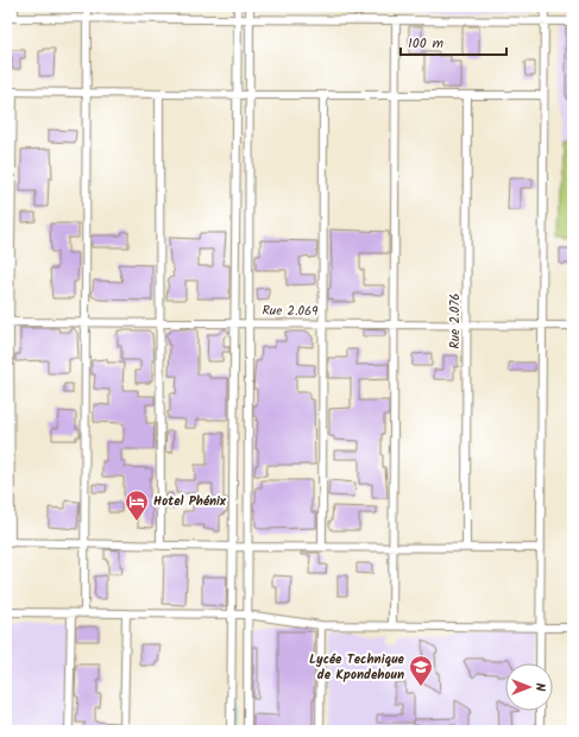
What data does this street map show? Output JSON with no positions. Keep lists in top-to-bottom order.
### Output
{
  "streets": {
    "street": ["Rue 2.069", "Rue 2.076"]
  },
  "crossings": [
    ["Rue 2.069", "Rue 2.076"]
  ],
  "places": {
    "hotel": ["Hotel Phénix"],
    "school or university": ["Lycée Technique de Kpondehoun"]
  },
  "scale_bar": "100 m",
  "north": "right"
}
